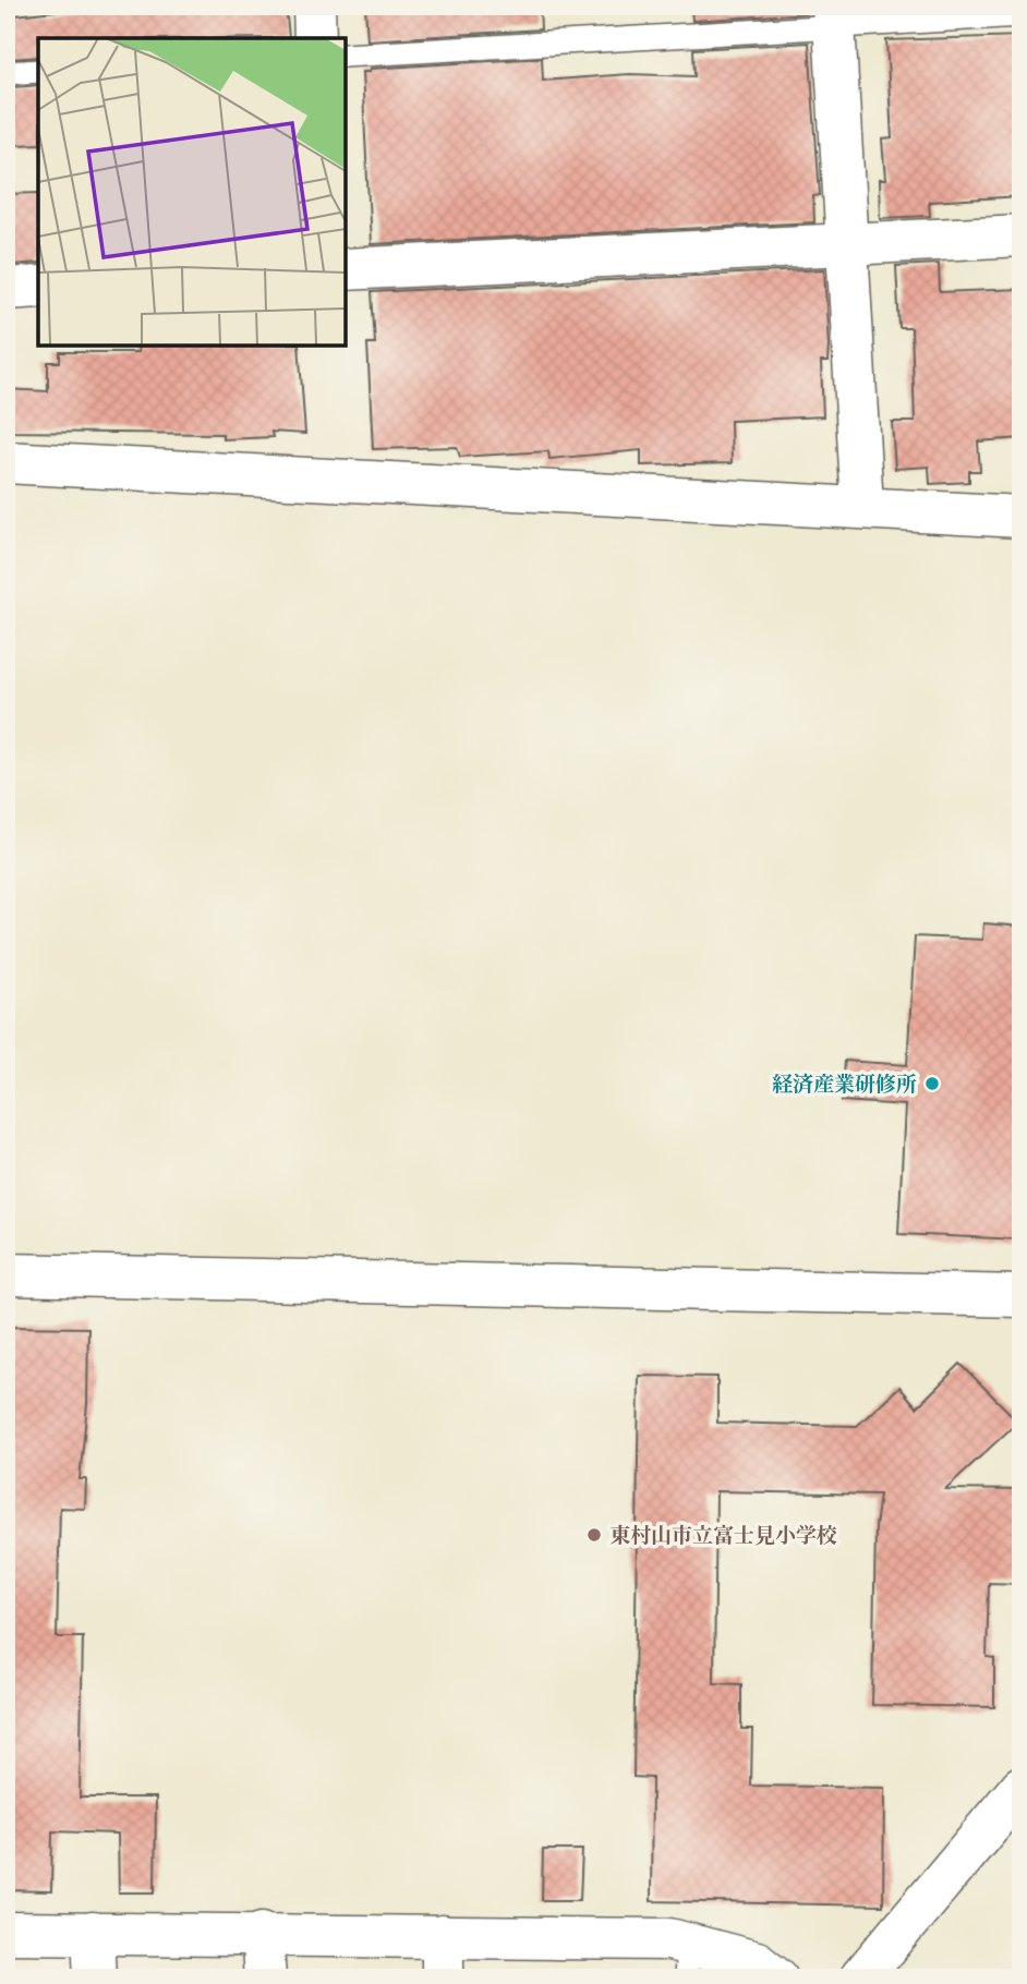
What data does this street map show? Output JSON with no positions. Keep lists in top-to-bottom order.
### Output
{
  "places": ["経済産業研修所", "東村山市立富士見小学校"]
}
